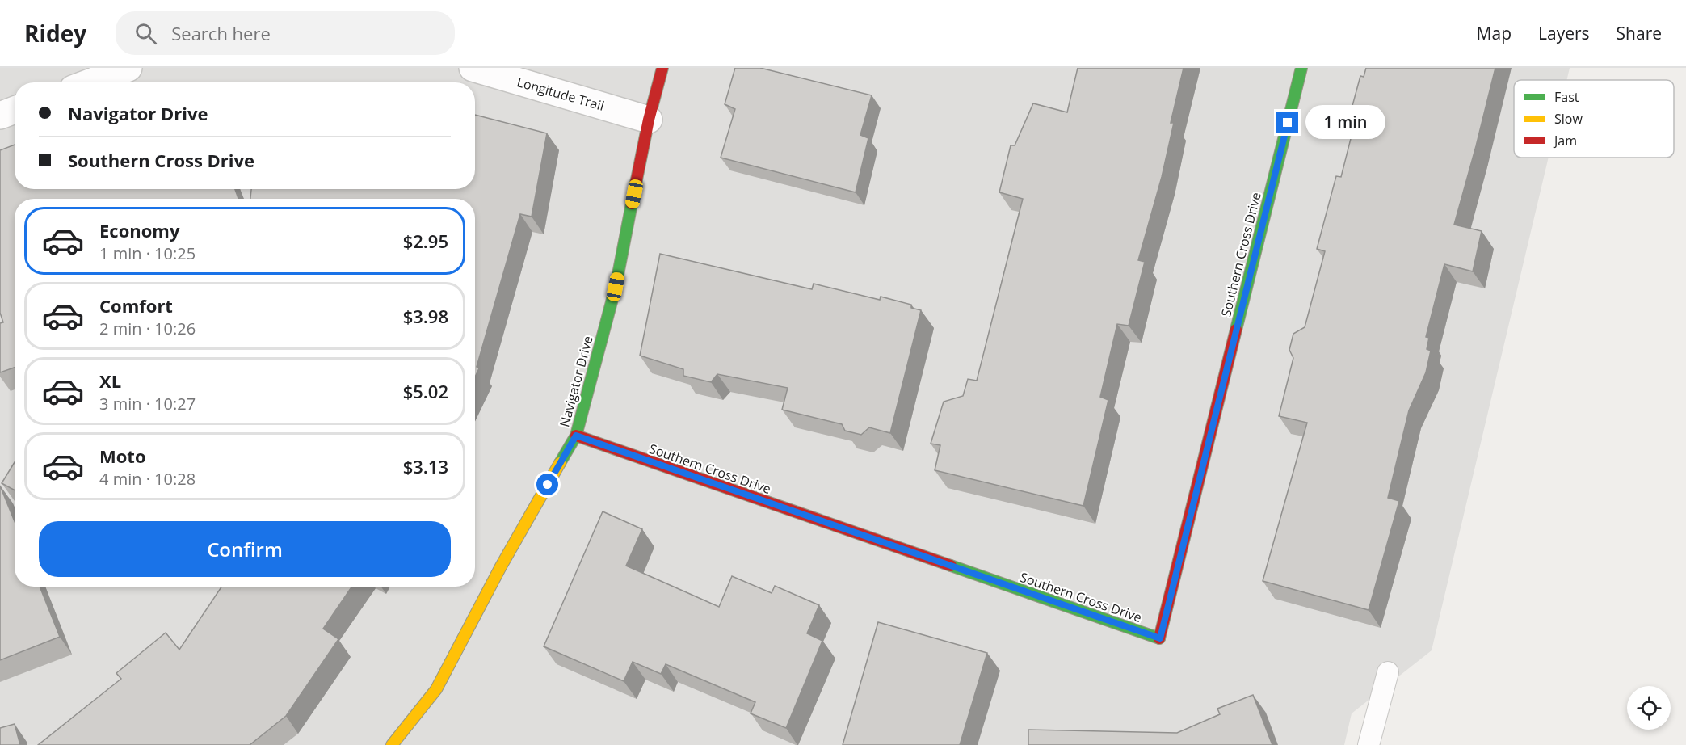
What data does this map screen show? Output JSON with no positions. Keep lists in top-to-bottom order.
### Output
{
  "streets": {
    "street": ["Longitude Trail", "Southern Cross Drive", "Navigator Drive"]
  },
  "crossings": [
    ["Longitude Trail", "Navigator Drive"],
    ["Southern Cross Drive", "Navigator Drive"]
  ],
  "legend": ["Fast", "Slow", "Jam"],
  "page": {
    "header": "Ridey",
    "search": "Search here",
    "nav": ["Map", "Layers", "Share"],
    "banner": ["Navigator Drive", "Southern Cross Drive"],
    "bubble": "1 min",
    "list": [
      {
        "name": "Economy",
        "note": "1 min · 10:25",
        "value": "$2.95"
      },
      {
        "name": "Comfort",
        "note": "2 min · 10:26",
        "value": "$3.98"
      },
      {
        "name": "XL",
        "note": "3 min · 10:27",
        "value": "$5.02"
      },
      {
        "name": "Moto",
        "note": "4 min · 10:28",
        "value": "$3.13"
      }
    ],
    "buttons": "Confirm"
  }
}
